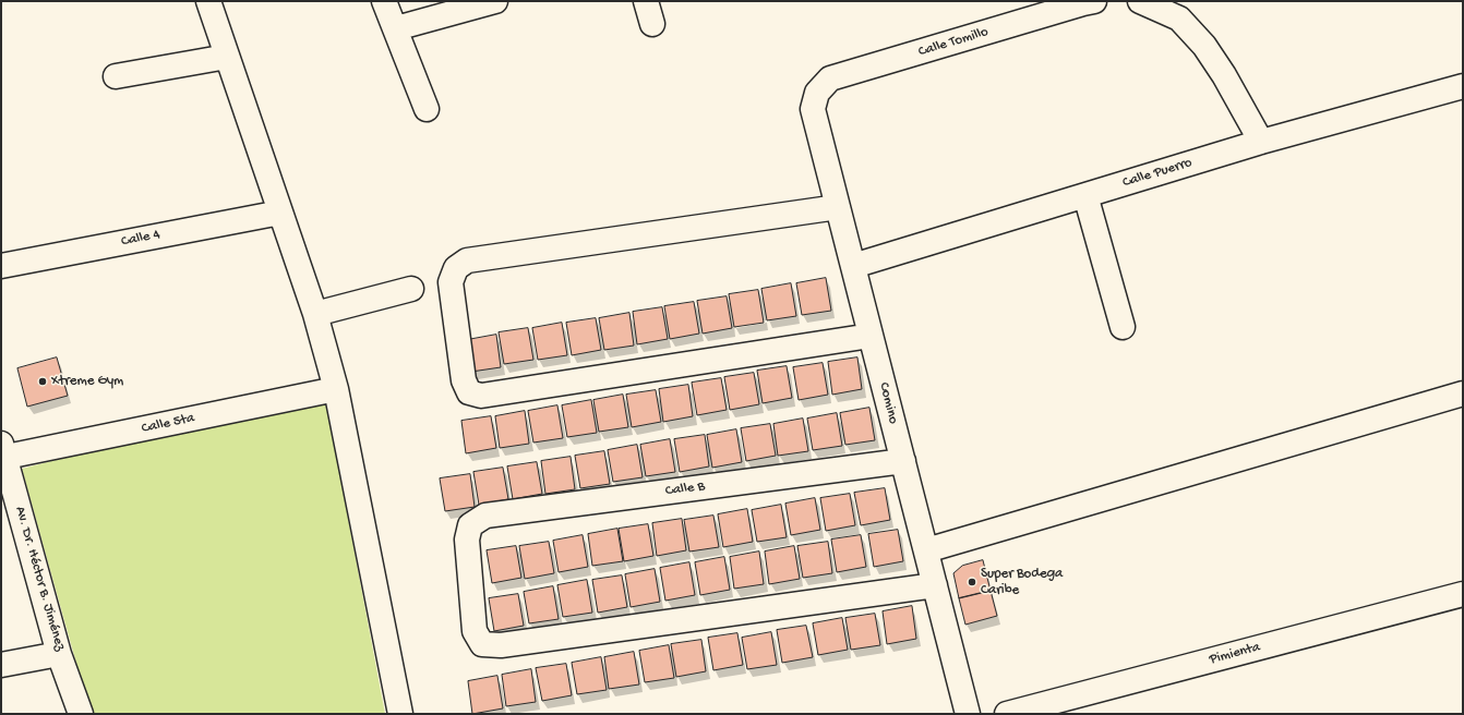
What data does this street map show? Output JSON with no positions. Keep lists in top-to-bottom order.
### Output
{
  "streets": {
    "street": [
      "Calle Tomillo",
      "Calle Puerro",
      "Calle 4",
      "Comino",
      "Calle 5ta",
      "Calle B",
      "Av. Dr. Héctor B. Jiménez",
      "Pimienta"
    ]
  },
  "crossings": [
    ["Calle Tomillo", "Comino"],
    ["Calle Puerro", "Comino"],
    ["Comino", "Calle B"],
    ["Calle 5ta", "Av. Dr. Héctor B. Jiménez"]
  ],
  "places": ["Xtreme Gym", "Super Bodega Caribe"]
}
